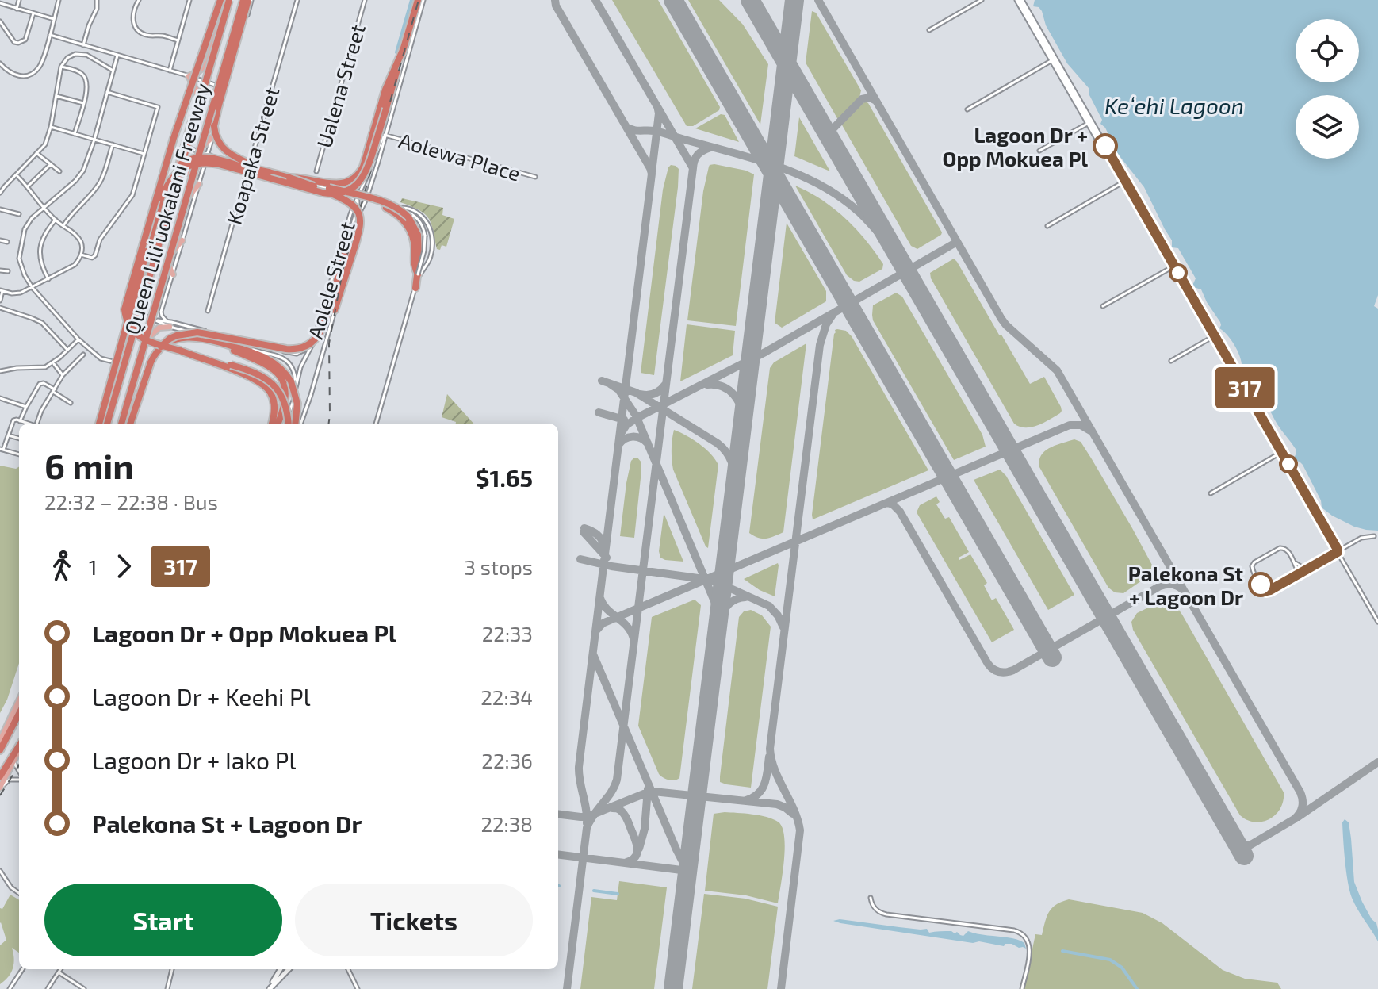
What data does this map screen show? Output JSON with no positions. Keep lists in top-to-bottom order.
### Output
{
  "streets": {
    "highway": ["Queen Liliʻuokalani Freeway"],
    "street": [
      "Ualena Street",
      "Koapaka Street",
      "Aolewa Place",
      "Aolele Street"
    ]
  },
  "crossings": [
    ["Aolewa Place", "Aolele Street"]
  ],
  "water": ["Keʻehi Lagoon"],
  "places": ["Lagoon Dr + Opp Mokuea Pl", "Palekona St + Lagoon Dr"],
  "lines": ["bus line 317"],
  "page": {
    "on_map": "317",
    "heading": ["6 min", "22:32 – 22:38 · Bus", "$1.65"],
    "legs": ["1", "317", "3 stops"],
    "list": [
      {
        "name": "Lagoon Dr + Opp Mokuea Pl",
        "value": "22:33"
      },
      {
        "name": "Lagoon Dr + Keehi Pl",
        "value": "22:34"
      },
      {
        "name": "Lagoon Dr + Iako Pl",
        "value": "22:36"
      },
      {
        "name": "Palekona St + Lagoon Dr",
        "value": "22:38"
      }
    ],
    "buttons": ["Start", "Tickets"]
  }
}
